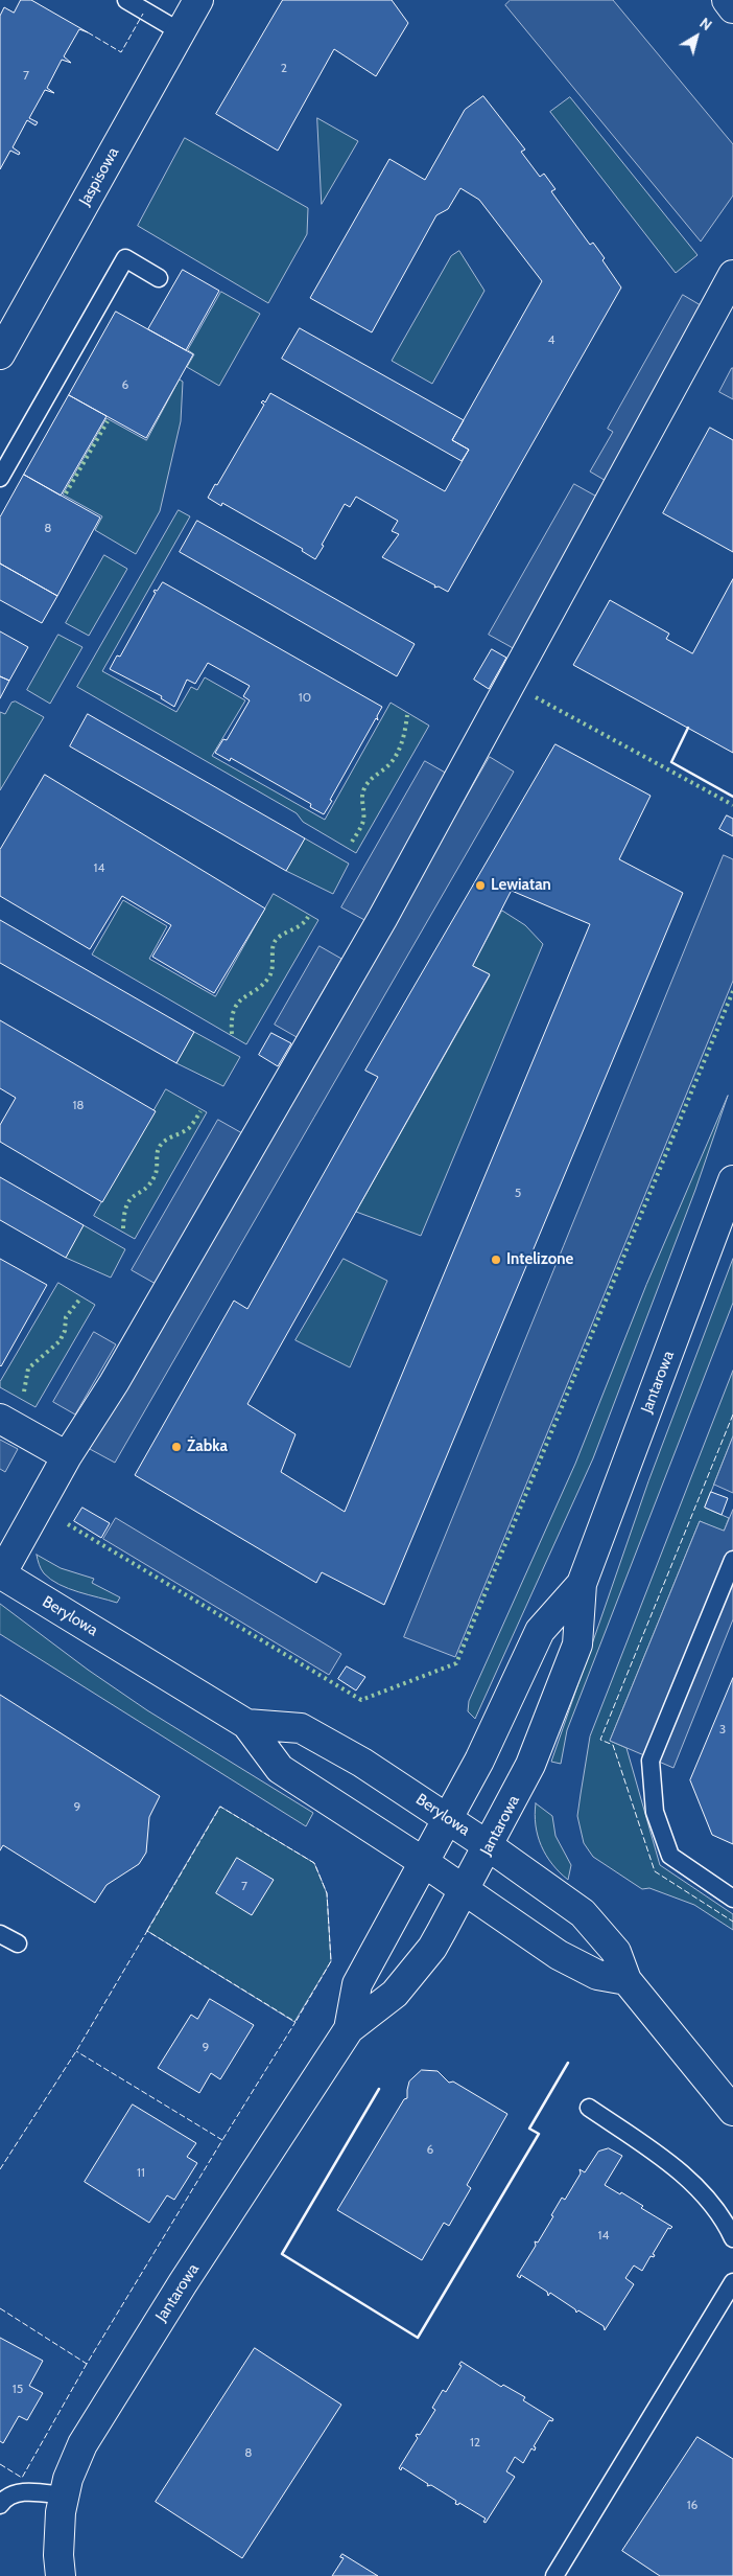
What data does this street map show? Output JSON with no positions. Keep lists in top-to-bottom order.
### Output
{
  "streets": {
    "street": ["Jaspisowa", "Jantarowa", "Berylowa"]
  },
  "crossings": [
    ["Jantarowa", "Berylowa"]
  ],
  "places": ["Lewiatan", "Intelizone", "Żabka"],
  "house_numbers": [
    "2",
    "7",
    "4",
    "6",
    "8",
    "10",
    "14",
    "18",
    "5",
    "3",
    "9",
    "7",
    "9",
    "6",
    "11",
    "14",
    "15",
    "12",
    "8",
    "16"
  ],
  "north": "top right"
}
